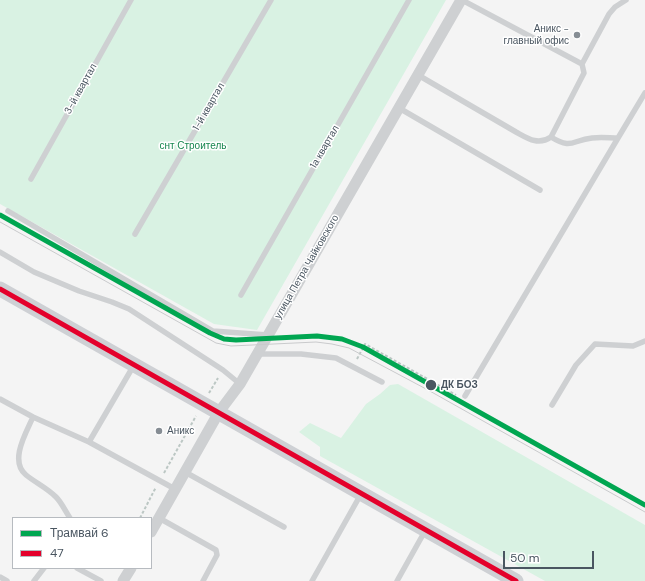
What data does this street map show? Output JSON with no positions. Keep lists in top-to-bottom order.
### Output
{
  "streets": {
    "street": ["улица Петра Чайковского"],
    "lane": ["3-й квартал", "1-й квартал", "1а квартал"]
  },
  "parks": ["снт Строитель"],
  "places": ["Аникс - главный офис", "ДК БОЗ", "Аникс"],
  "lines": ["tram line 6", "transit line 47"],
  "legend": ["Трамвай 6", "47"],
  "scale_bar": "50 m"
}
